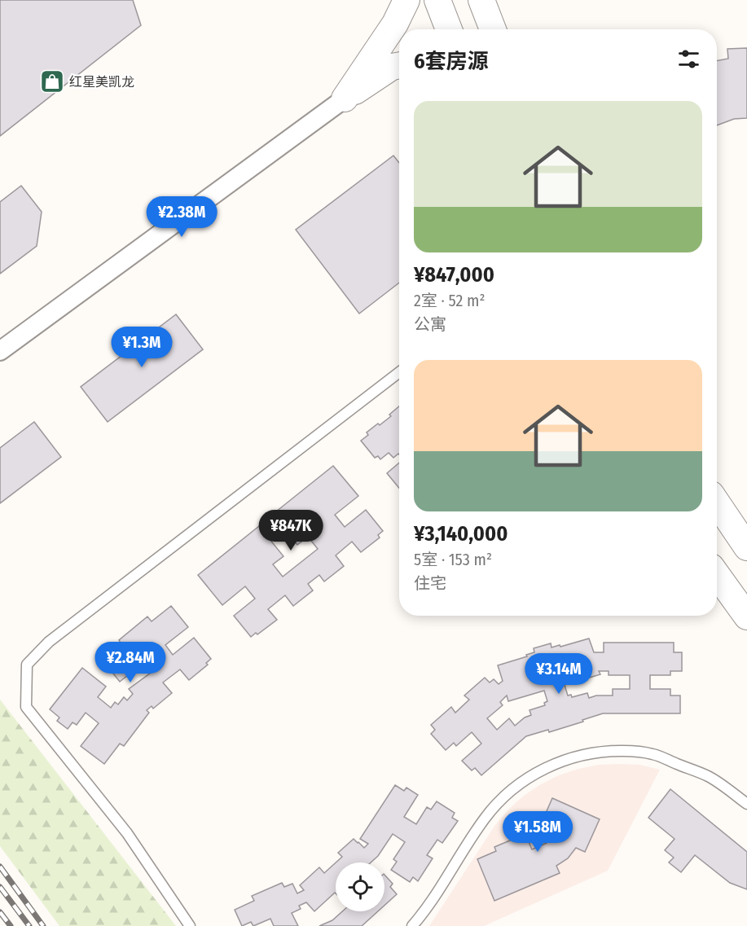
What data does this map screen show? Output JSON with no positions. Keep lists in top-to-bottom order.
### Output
{
  "places": {
    "shop": ["红星美凯龙"]
  },
  "page": {
    "heading": "6套房源",
    "list": [
      {
        "name": "¥847,000",
        "note": "2室 · 52 m² · 公寓"
      },
      {
        "name": "¥3,140,000",
        "note": "5室 · 153 m² · 住宅"
      }
    ],
    "price": [
      "¥2.38M",
      "¥1.3M",
      "¥847K",
      "¥2.84M",
      "¥3.14M",
      "¥1.58M"
    ]
  }
}
